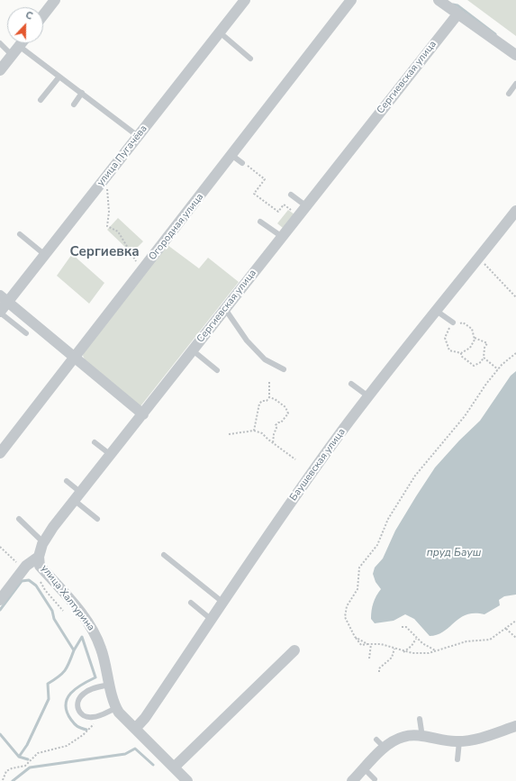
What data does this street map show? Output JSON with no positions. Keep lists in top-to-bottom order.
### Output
{
  "streets": {
    "street": [
      "Сергиевская улица",
      "улица Пугачёва",
      "Огородная улица",
      "Баушевская улица",
      "улица Халтурина"
    ]
  },
  "crossings": [
    ["Сергиевская улица", "улица Халтурина"],
    ["Баушевская улица", "улица Халтурина"]
  ],
  "districts": ["Сергиевка"],
  "water": ["пруд Бауш"],
  "north": "top"
}
